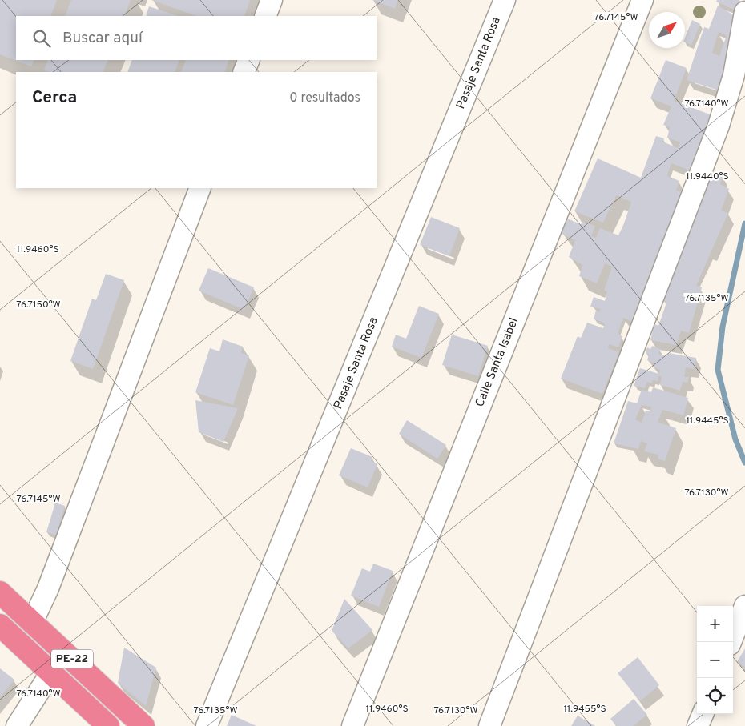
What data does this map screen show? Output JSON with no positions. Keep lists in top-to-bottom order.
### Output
{
  "streets": {
    "highway": ["PE-22"],
    "street": ["Pasaje Santa Rosa", "Calle Santa Isabel"]
  },
  "north": "top right",
  "page": {
    "search": "Buscar aquí",
    "heading": ["Cerca", "0 resultados"],
    "map_buttons": ["+", "−"]
  },
  "coordinates": [
    "76.7145°W",
    "76.7140°W",
    "11.9440°S",
    "11.9460°S",
    "76.7135°W",
    "76.7150°W",
    "11.9445°S",
    "76.7130°W",
    "11.9455°S"
  ]
}
